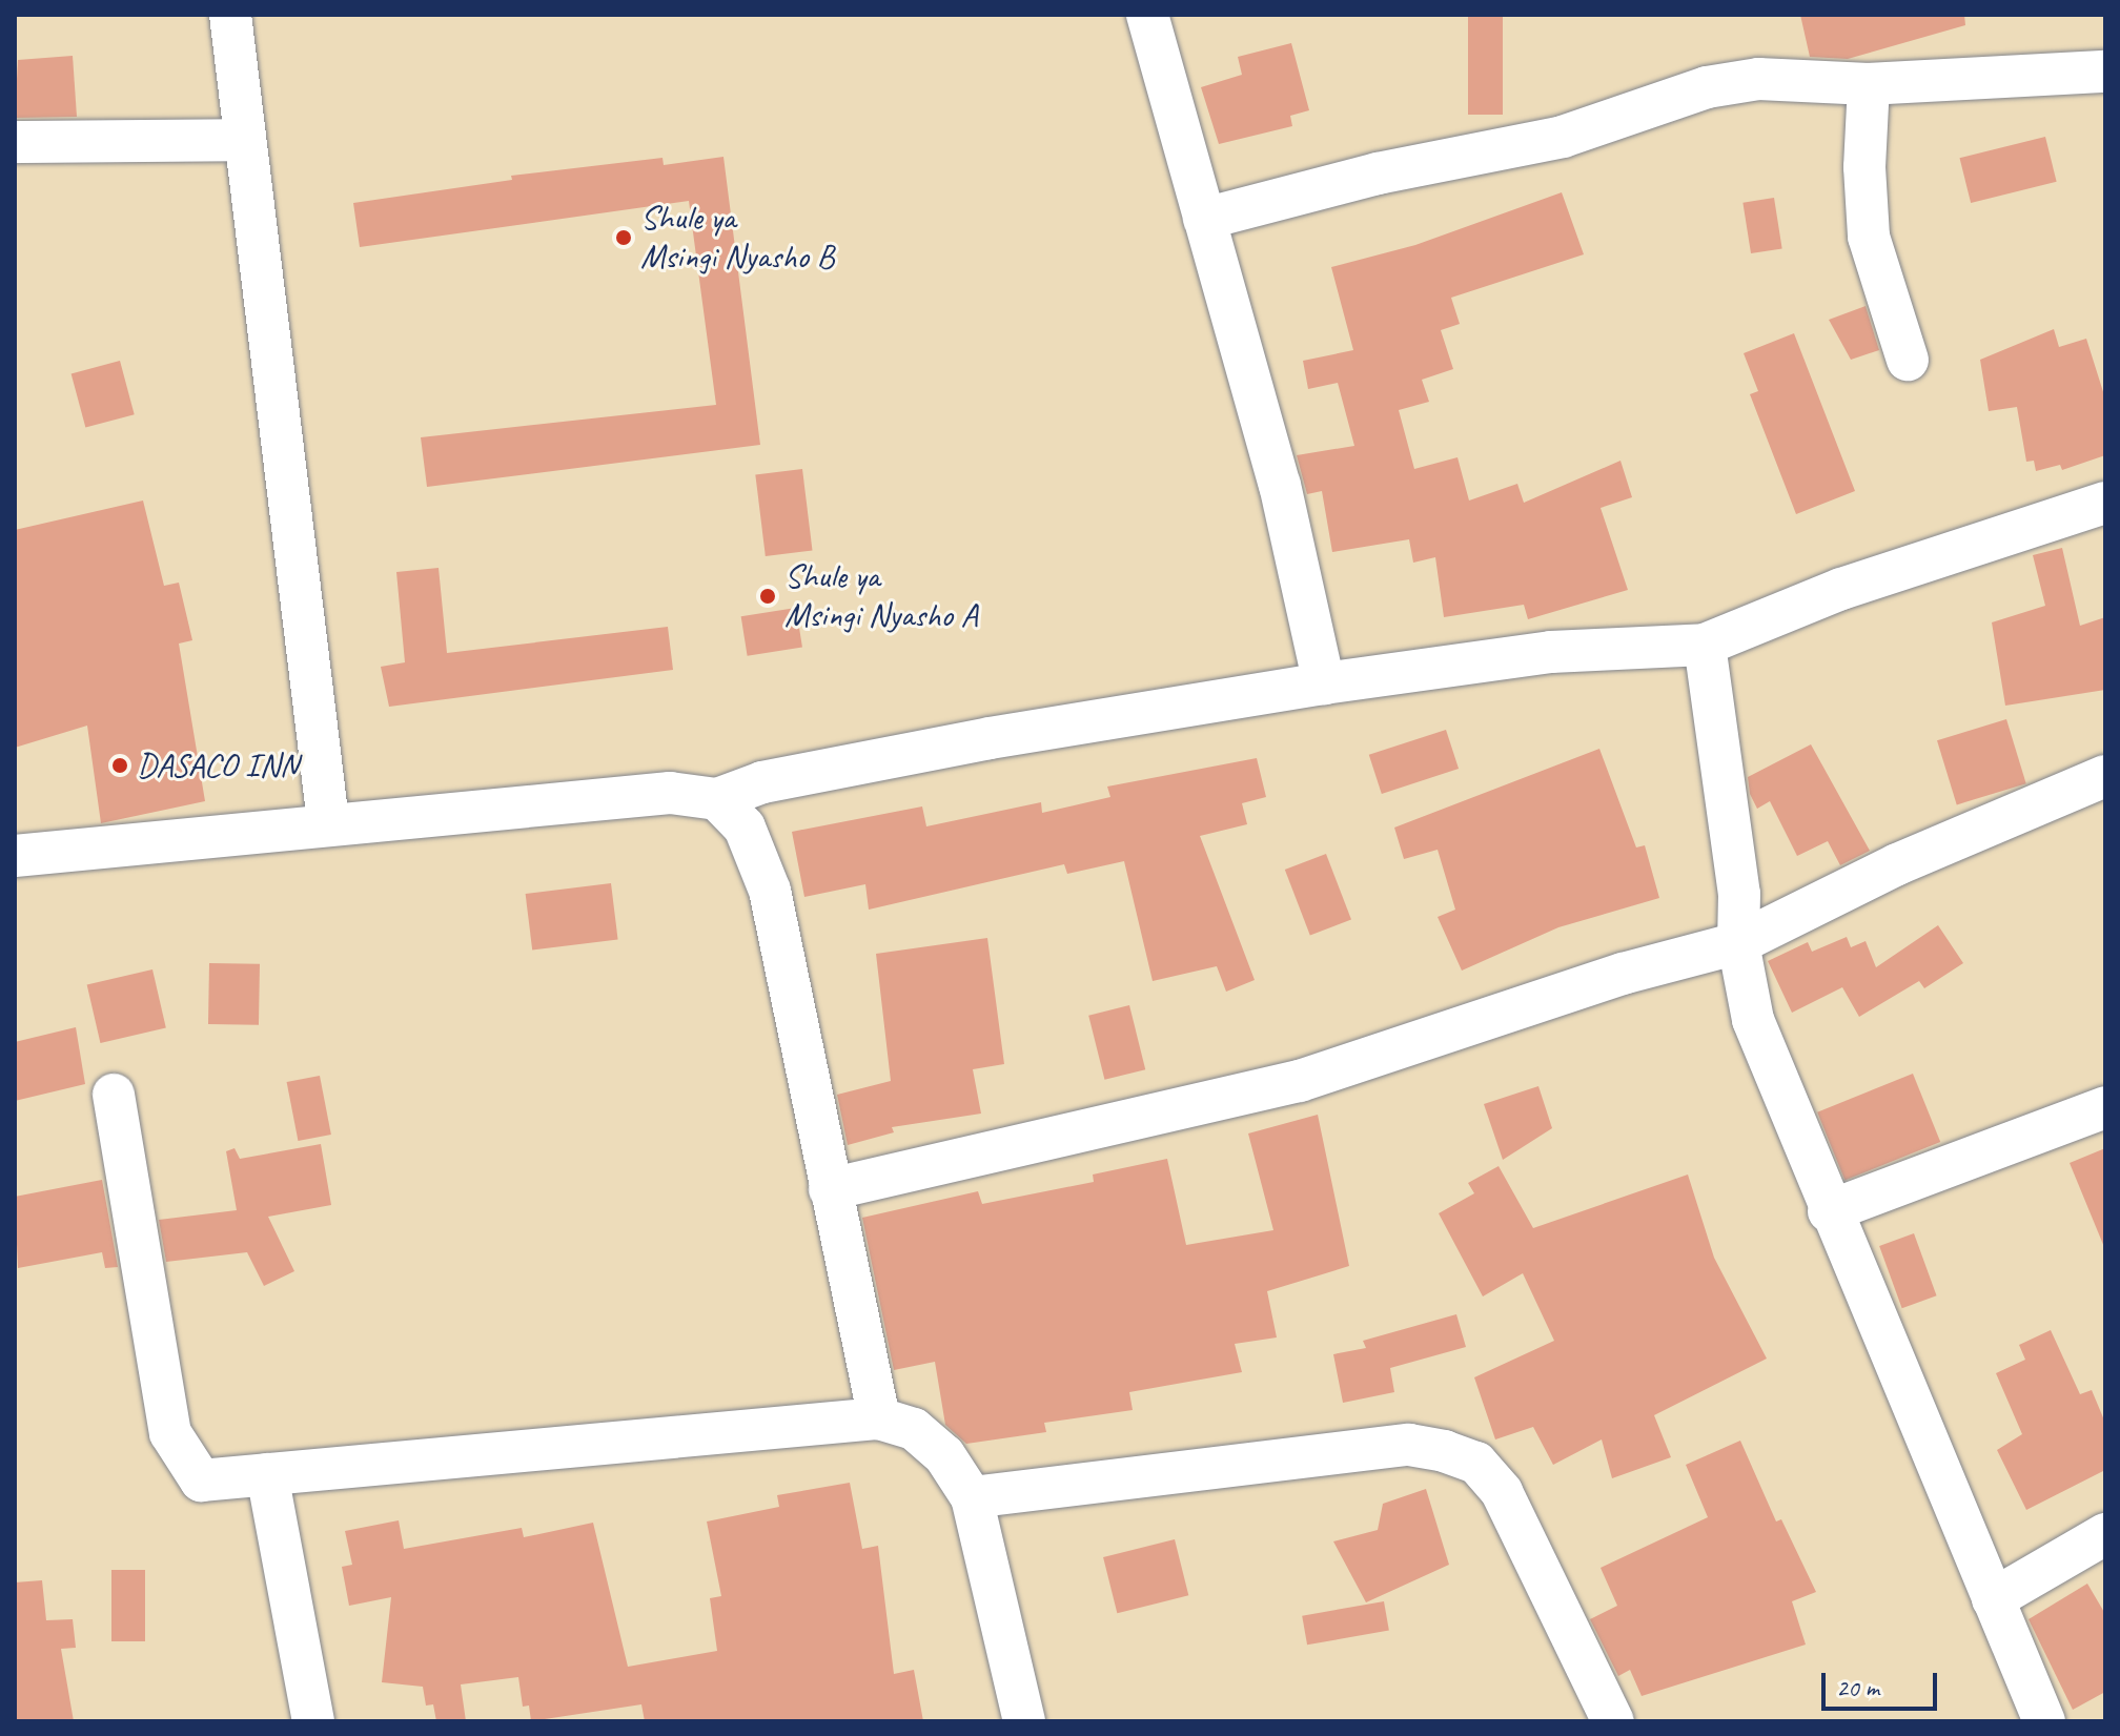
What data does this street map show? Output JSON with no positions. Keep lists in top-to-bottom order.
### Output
{
  "places": ["Shule ya Msingi Nyasho B", "Shule ya Msingi Nyasho A", "DASACO INN"],
  "scale_bar": "20 m"
}
